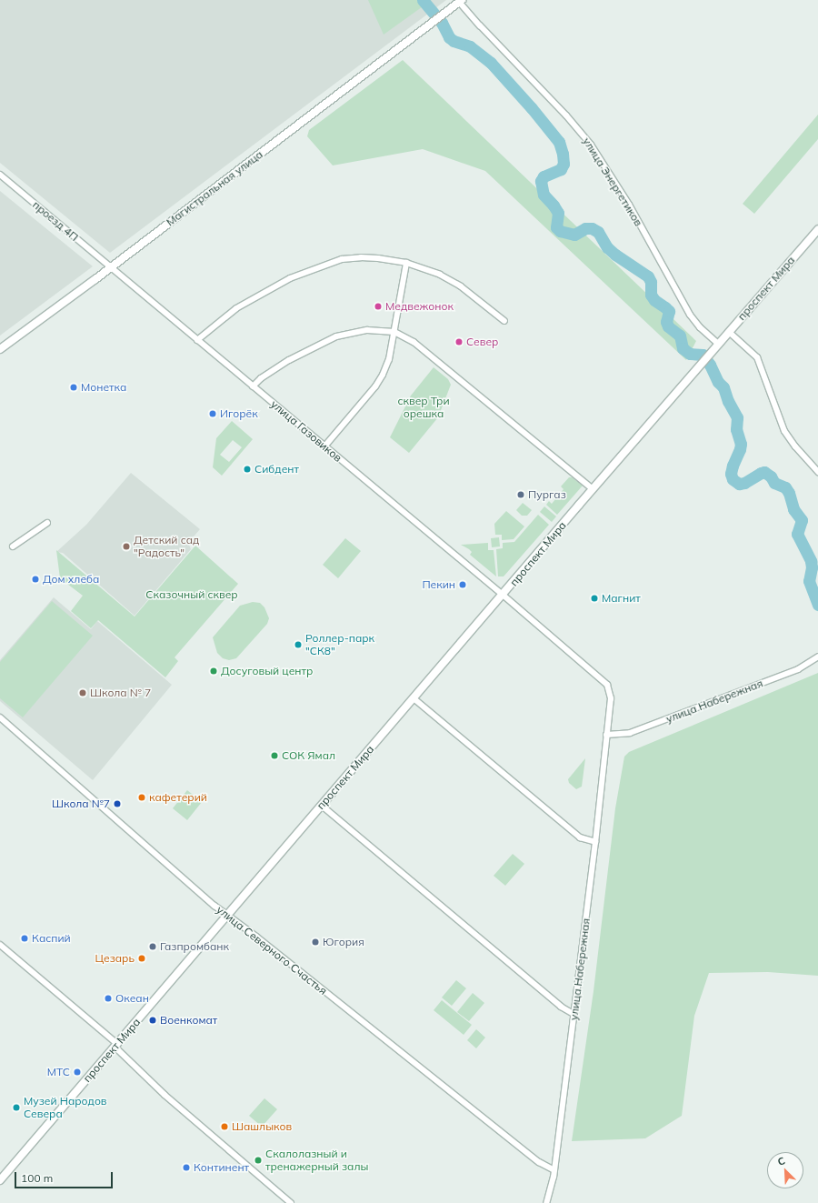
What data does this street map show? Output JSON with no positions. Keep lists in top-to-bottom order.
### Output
{
  "streets": {
    "main road": ["Магистральная улица", "проспект Мира"],
    "street": [
      "улица Энергетиков",
      "проезд 4П",
      "улица Газовиков",
      "улица Набережная",
      "улица Северного Счастья"
    ]
  },
  "crossings": [
    ["улица Энергетиков", "Магистральная улица"],
    ["улица Энергетиков", "проспект Мира"],
    ["Магистральная улица", "проезд 4П"],
    ["Магистральная улица", "улица Газовиков"],
    ["проезд 4П", "улица Газовиков"],
    ["проспект Мира", "улица Газовиков"],
    ["проспект Мира", "улица Набережная"],
    ["проспект Мира", "улица Северного Счастья"],
    ["улица Газовиков", "улица Набережная"],
    ["улица Набережная", "улица Северного Счастья"]
  ],
  "parks": ["сквер Три орешка", "Сказочный сквер"],
  "places": [
    "Медвежонок",
    "Север",
    "Монетка",
    "Игорёк",
    "Сибдент",
    "Пургаз",
    "Детский сад \"Радость\"",
    "Дом хлеба",
    "Пекин",
    "Магнит",
    "Роллер-парк \"СК8\"",
    "Досуговый центр",
    "Школа № 7",
    "СОК Ямал",
    "кафетерий",
    "Школа №7",
    "Каспий",
    "Югория",
    "Газпромбанк",
    "Цезарь",
    "Океан",
    "Военкомат",
    "МТС",
    "Музей Народов Севера",
    "Шашлыков",
    "Скалолазный и тренажерный залы",
    "Континент"
  ],
  "scale_bar": "100 m",
  "north": "top left"
}
